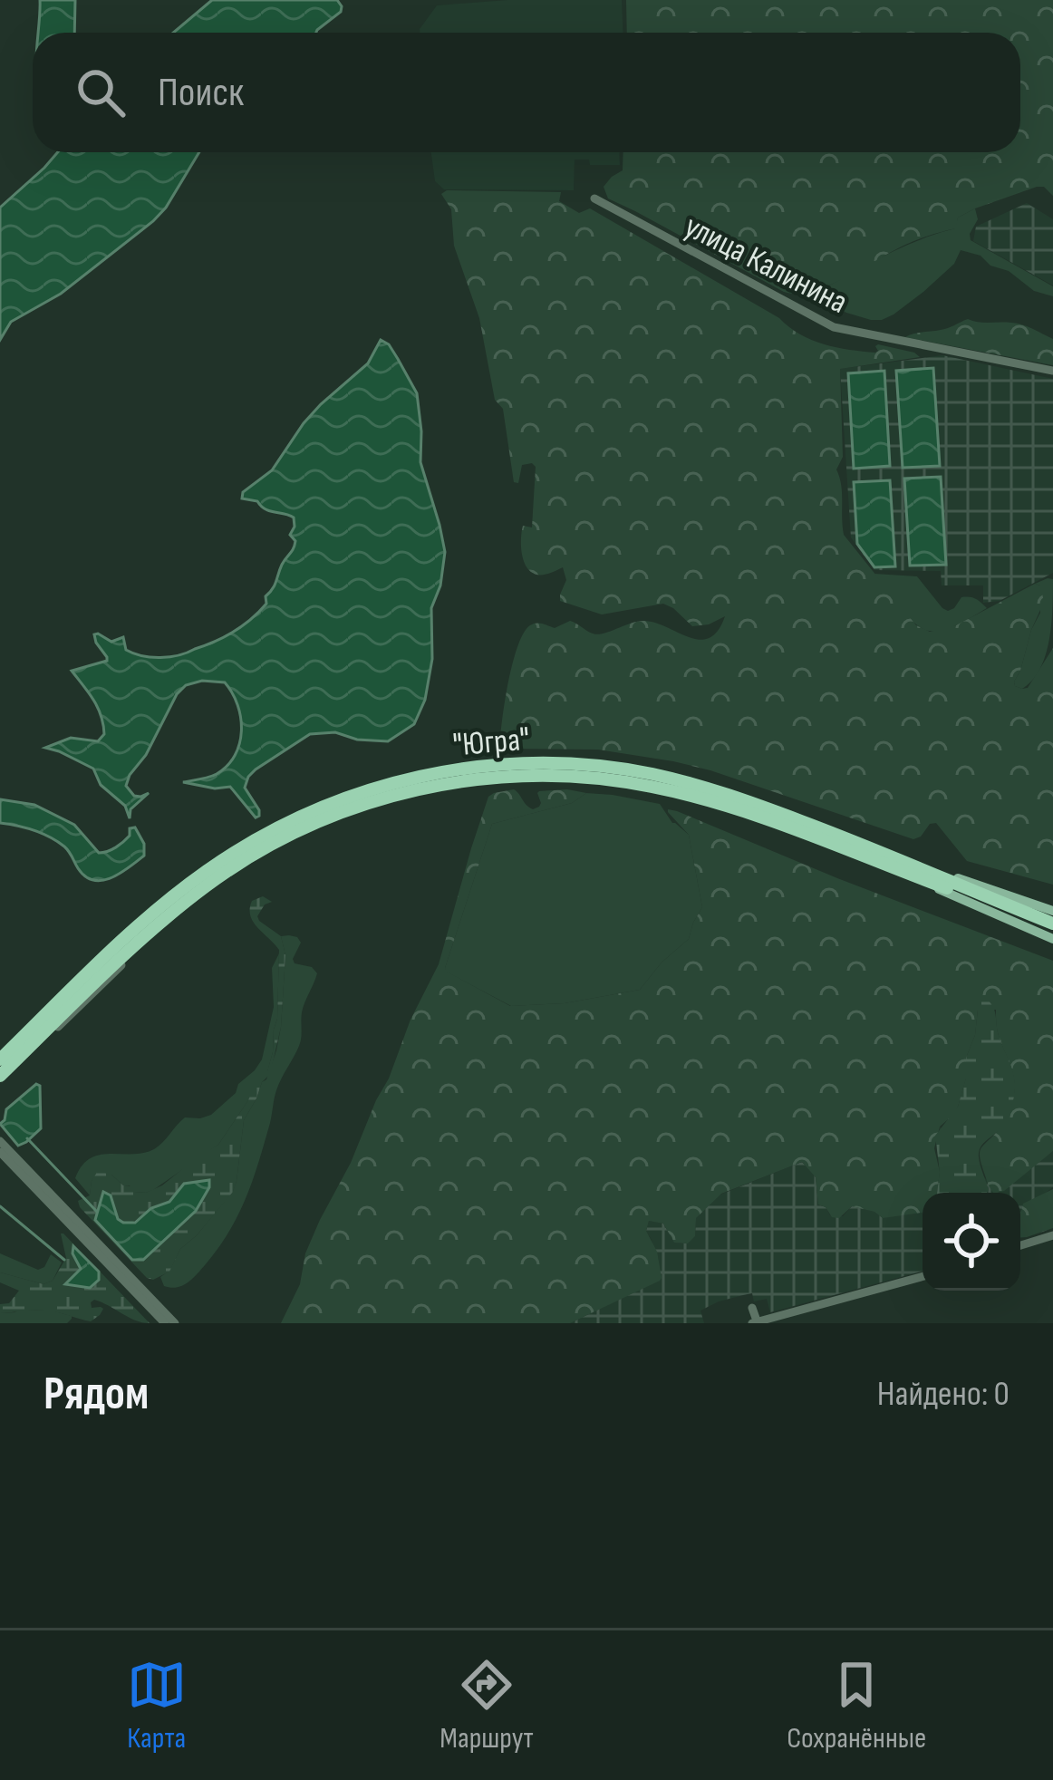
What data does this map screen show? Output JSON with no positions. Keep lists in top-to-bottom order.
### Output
{
  "streets": {
    "highway": ["\"Югра\""],
    "street": ["улица Калинина"]
  },
  "page": {
    "search": "Поиск",
    "heading": ["Рядом", "Найдено: 0"],
    "nav": ["Карта", "Маршрут", "Сохранённые"]
  }
}
